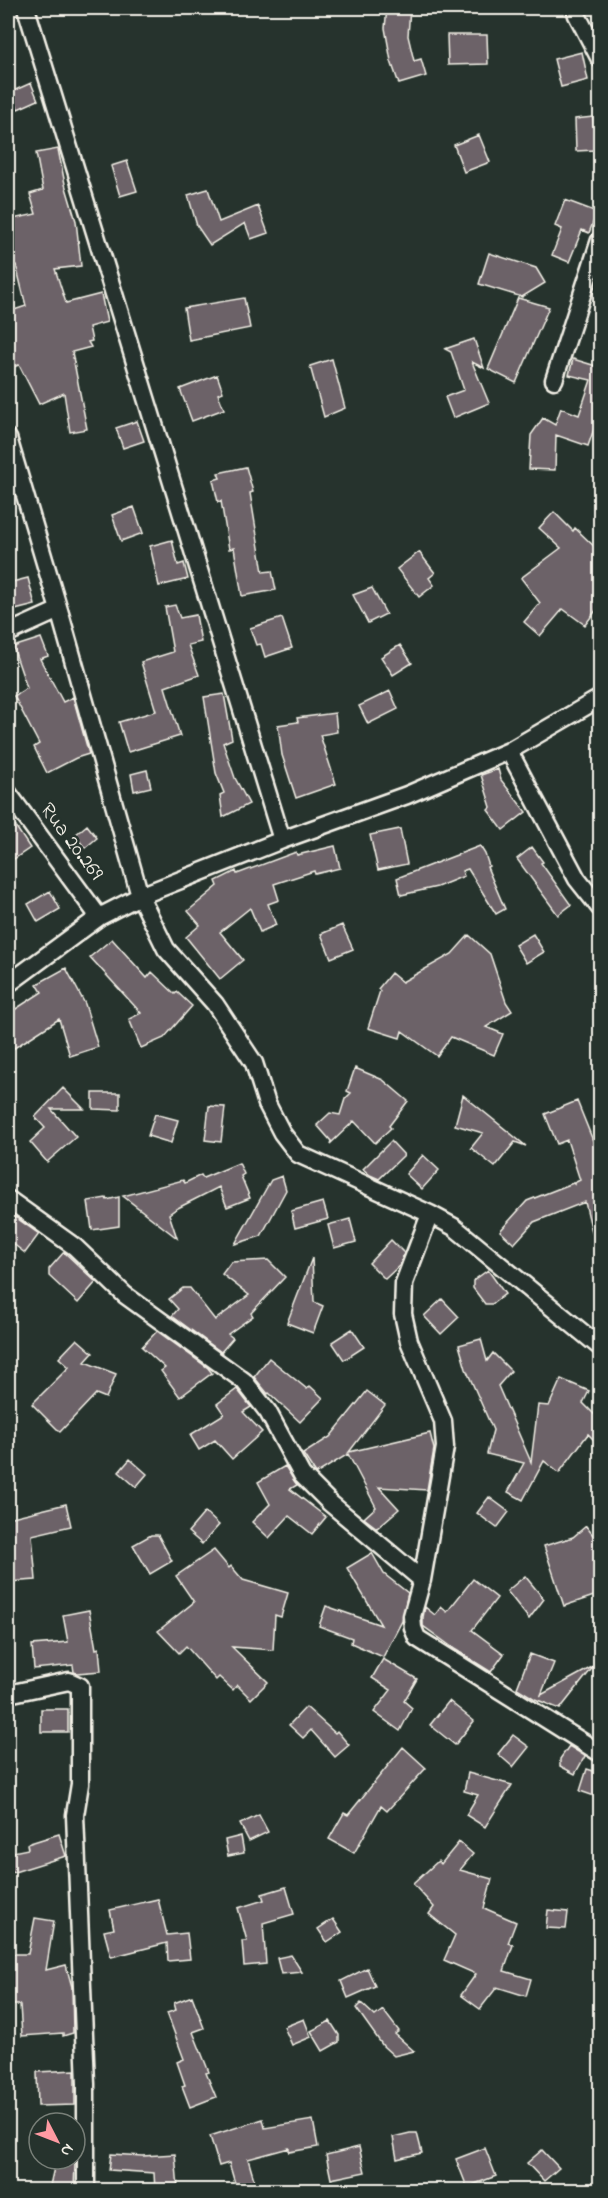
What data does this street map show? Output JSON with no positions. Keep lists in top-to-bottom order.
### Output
{
  "streets": {
    "street": ["Rua 20.269"]
  },
  "north": "bottom right"
}
